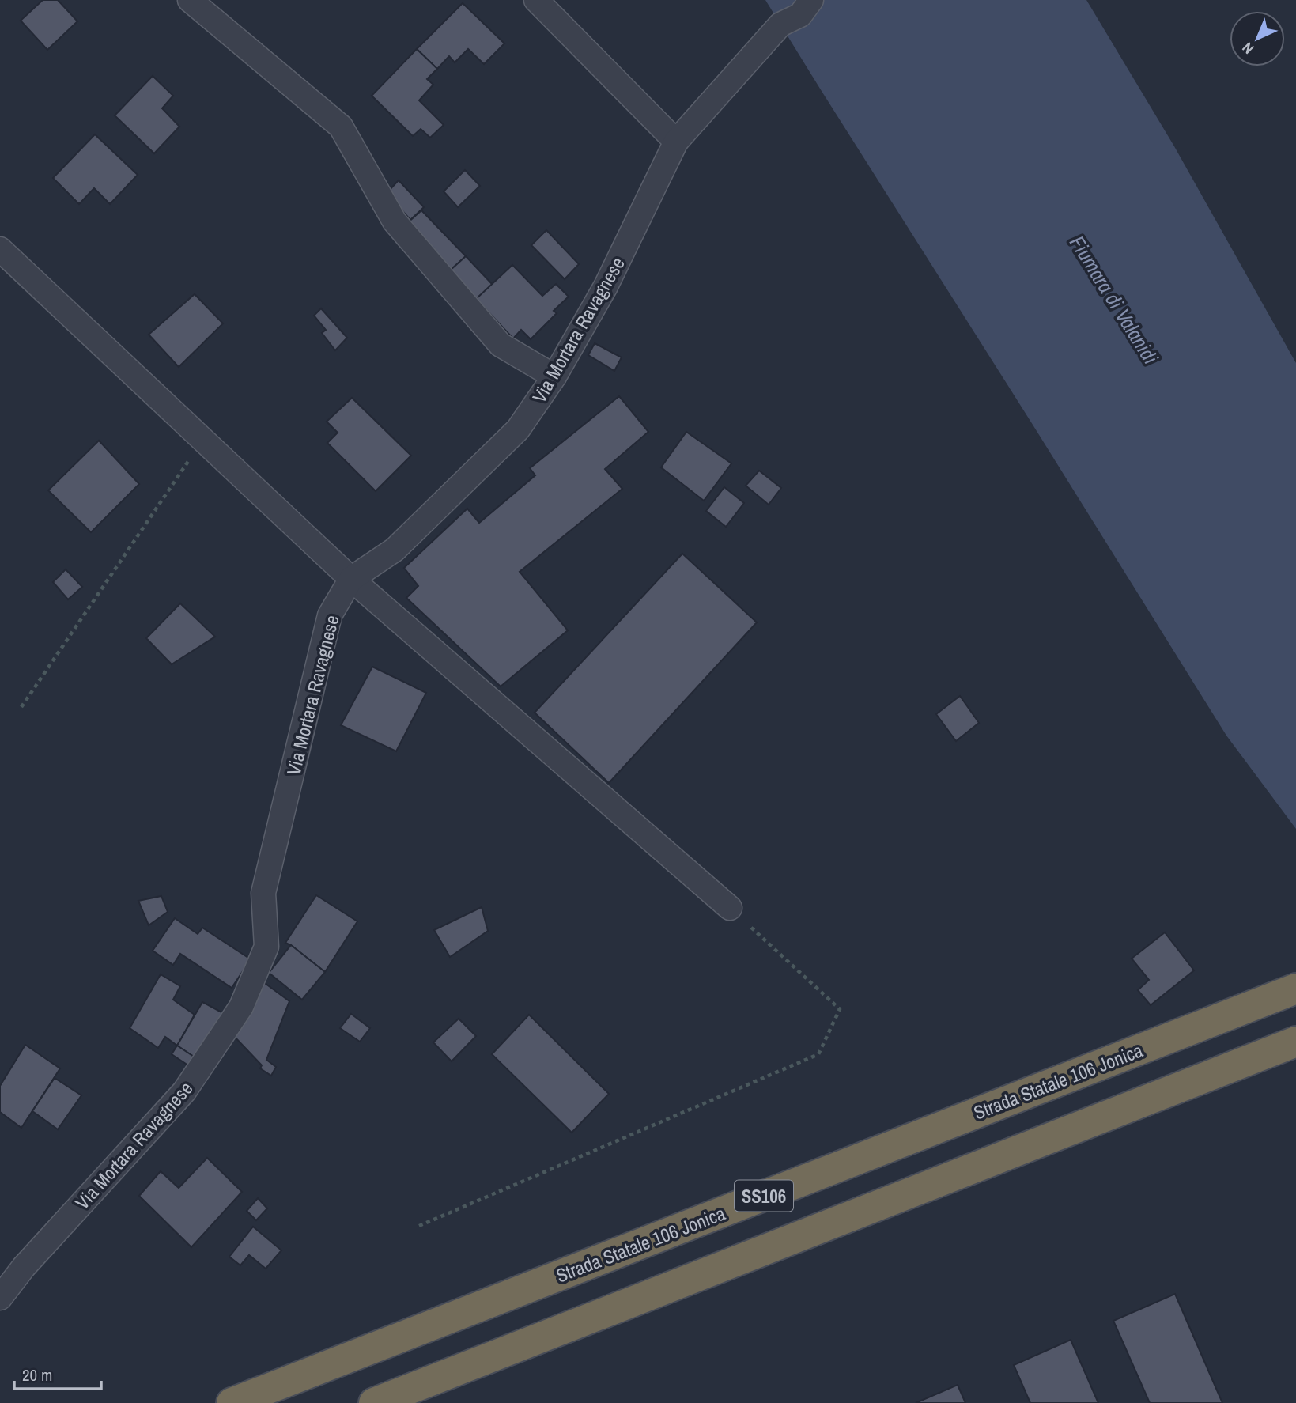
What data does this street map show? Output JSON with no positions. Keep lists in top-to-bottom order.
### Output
{
  "streets": {
    "highway": ["Strada Statale 106 Jonica", "SS106"],
    "street": ["Via Mortara Ravagnese"]
  },
  "water": ["Fiumara di Valanidi"],
  "scale_bar": "20 m",
  "north": "bottom left"
}
